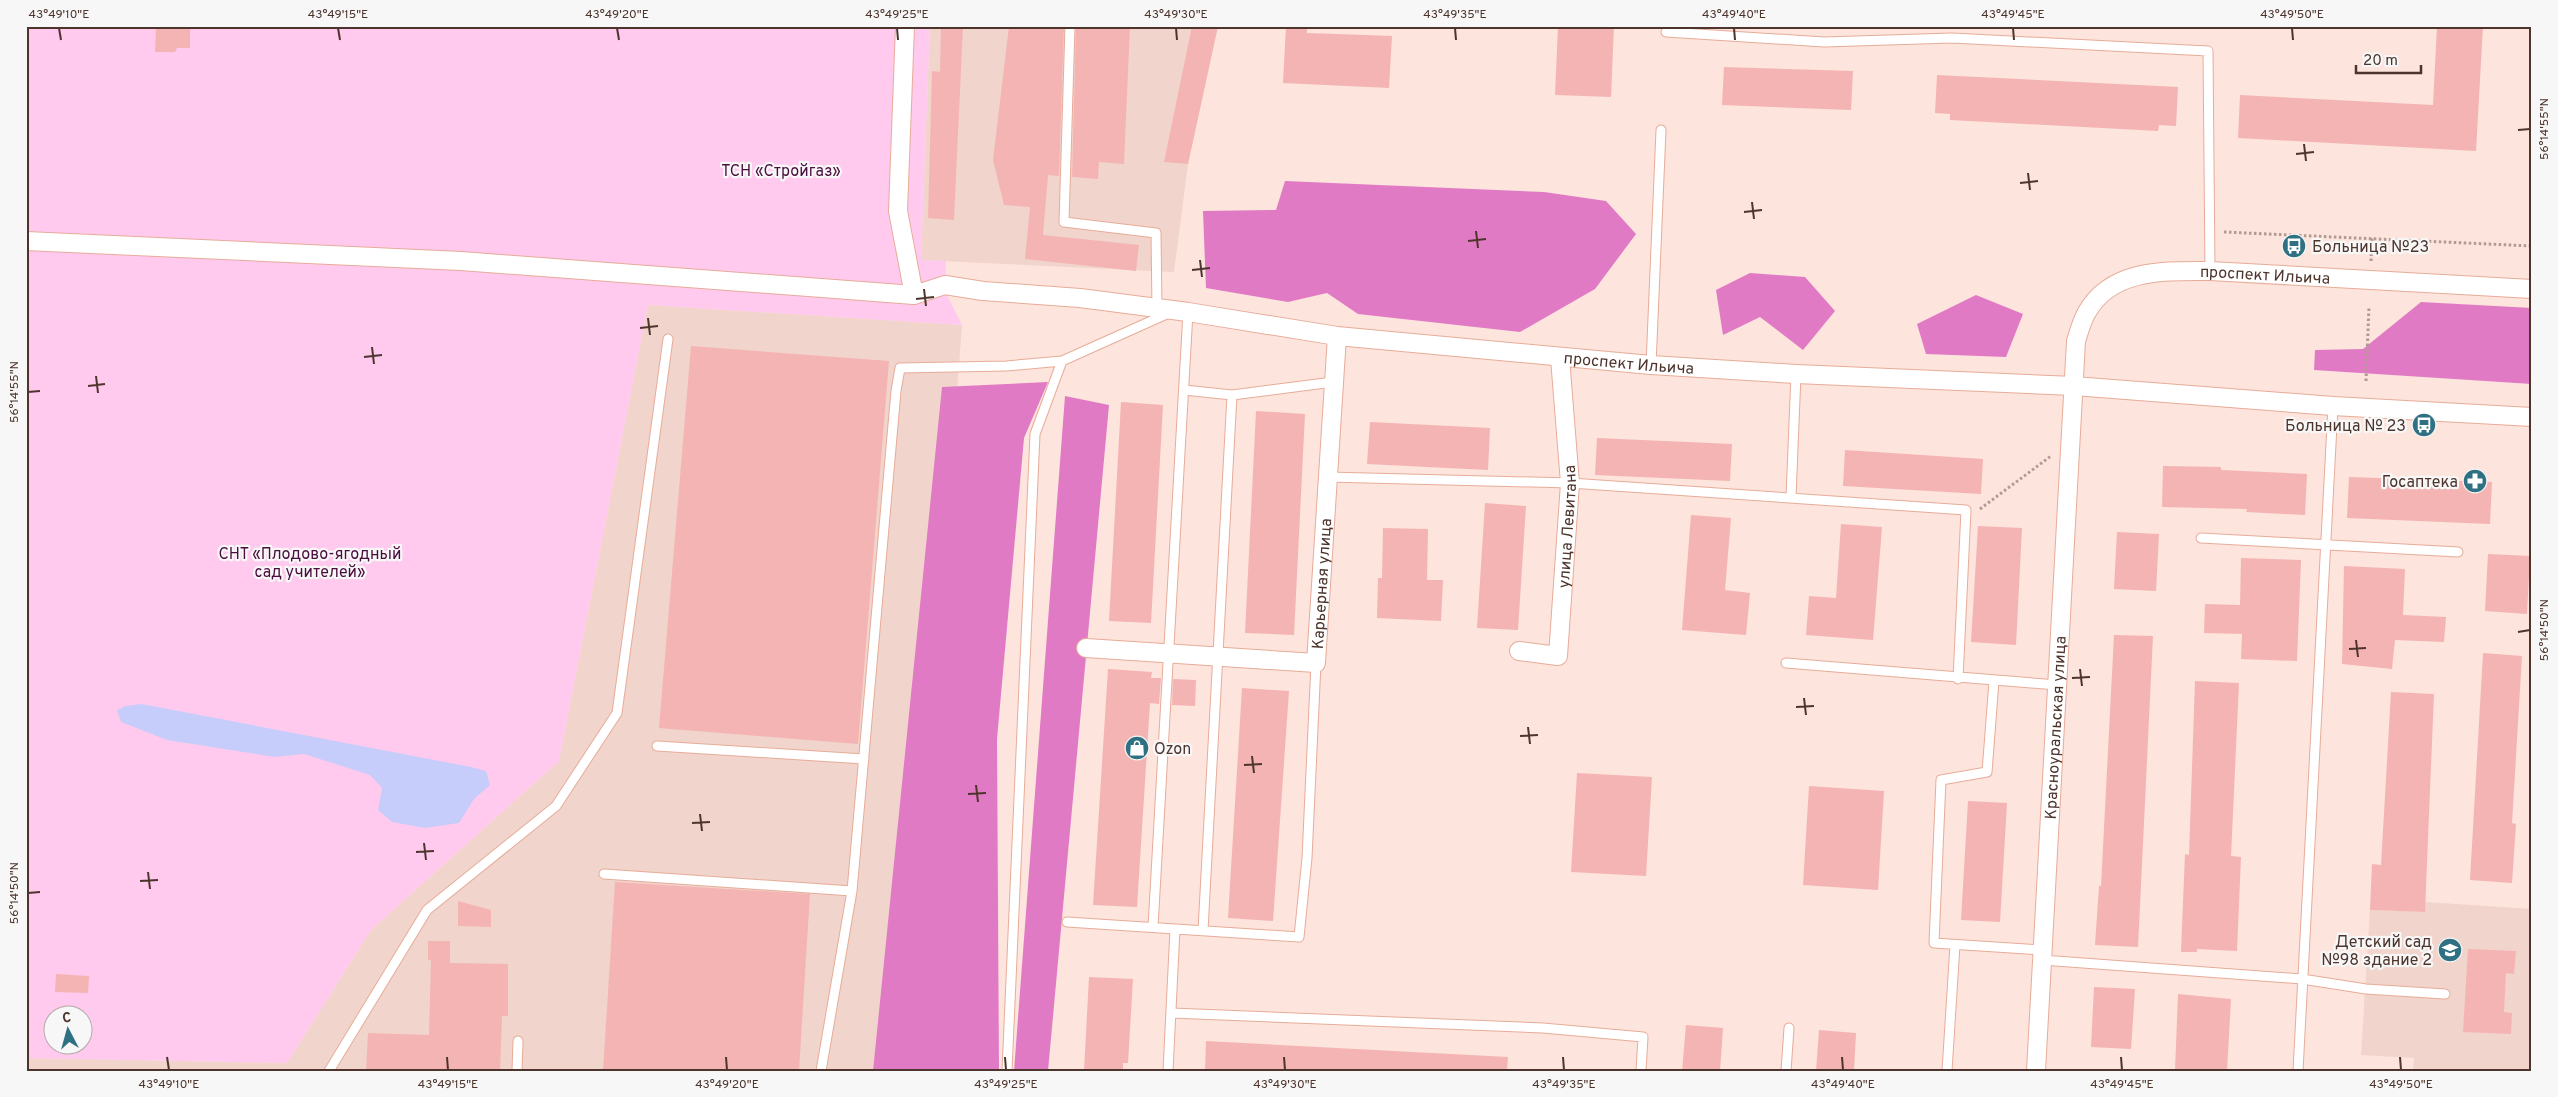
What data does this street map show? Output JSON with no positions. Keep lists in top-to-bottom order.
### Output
{
  "streets": {
    "street": [
      "проспект Ильича",
      "улица Левитана",
      "Карьерная улица",
      "Красноуральская улица"
    ]
  },
  "crossings": [
    ["проспект Ильича", "улица Левитана"],
    ["проспект Ильича", "Карьерная улица"],
    ["проспект Ильича", "Красноуральская улица"]
  ],
  "parks": ["ТСН «Стройгаз»", "СНТ «Плодово-ягодный сад учителей»"],
  "places": {
    "bus stop": ["Больница №23", "Больница № 23"],
    "pharmacy": ["Госаптека"],
    "shop": ["Ozon"],
    "school or university": ["Детский сад №98 здание 2"]
  },
  "scale_bar": "20 m",
  "north": "top",
  "coordinates": [
    "43°49'10\"E",
    "43°49'15\"E",
    "43°49'20\"E",
    "43°49'25\"E",
    "43°49'30\"E",
    "43°49'35\"E",
    "43°49'40\"E",
    "43°49'45\"E",
    "43°49'50\"E",
    "56°14'55\"N",
    "56°14'50\"N"
  ]
}
